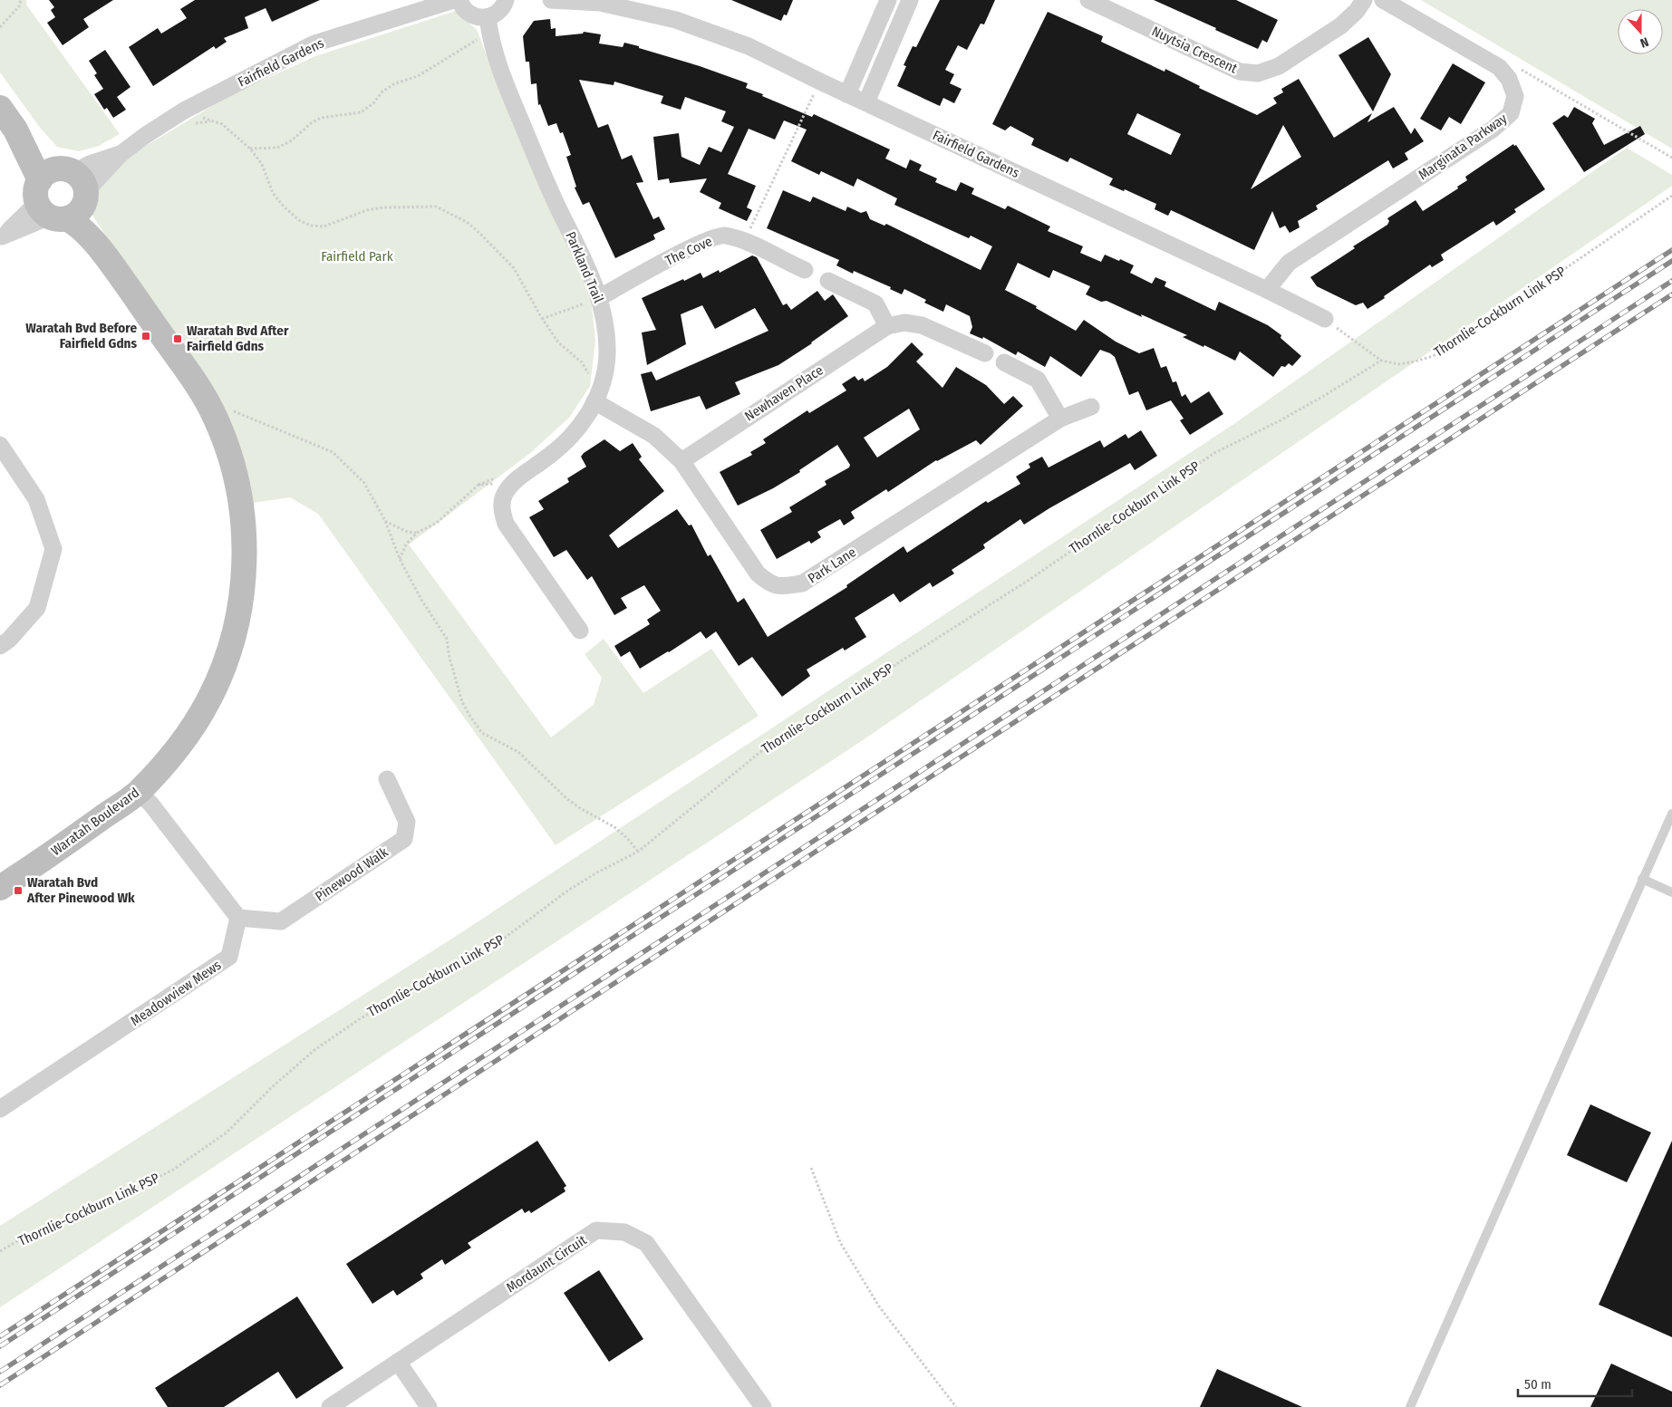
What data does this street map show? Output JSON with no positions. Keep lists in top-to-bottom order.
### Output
{
  "streets": {
    "street": [
      "Nuytsia Crescent",
      "Fairfield Gardens",
      "Marginata Parkway",
      "The Cove",
      "Parkland Trail",
      "Newhaven Place",
      "Park Lane",
      "Waratah Boulevard",
      "Pinewood Walk",
      "Meadowview Mews",
      "Mordaunt Circuit"
    ],
    "path": ["Thornlie-Cockburn Link PSP"]
  },
  "crossings": [
    ["Fairfield Gardens", "Marginata Parkway"],
    ["Fairfield Gardens", "Waratah Boulevard"],
    ["The Cove", "Parkland Trail"],
    ["Parkland Trail", "Park Lane"],
    ["Newhaven Place", "Park Lane"],
    ["Pinewood Walk", "Meadowview Mews"]
  ],
  "parks": ["Fairfield Park"],
  "places": {
    "transit": ["Waratah Bvd Before Fairfield Gdns", "Waratah Bvd After Fairfield Gdns", "Waratah Bvd After Pinewood Wk"]
  },
  "scale_bar": "50 m",
  "north": "bottom"
}
